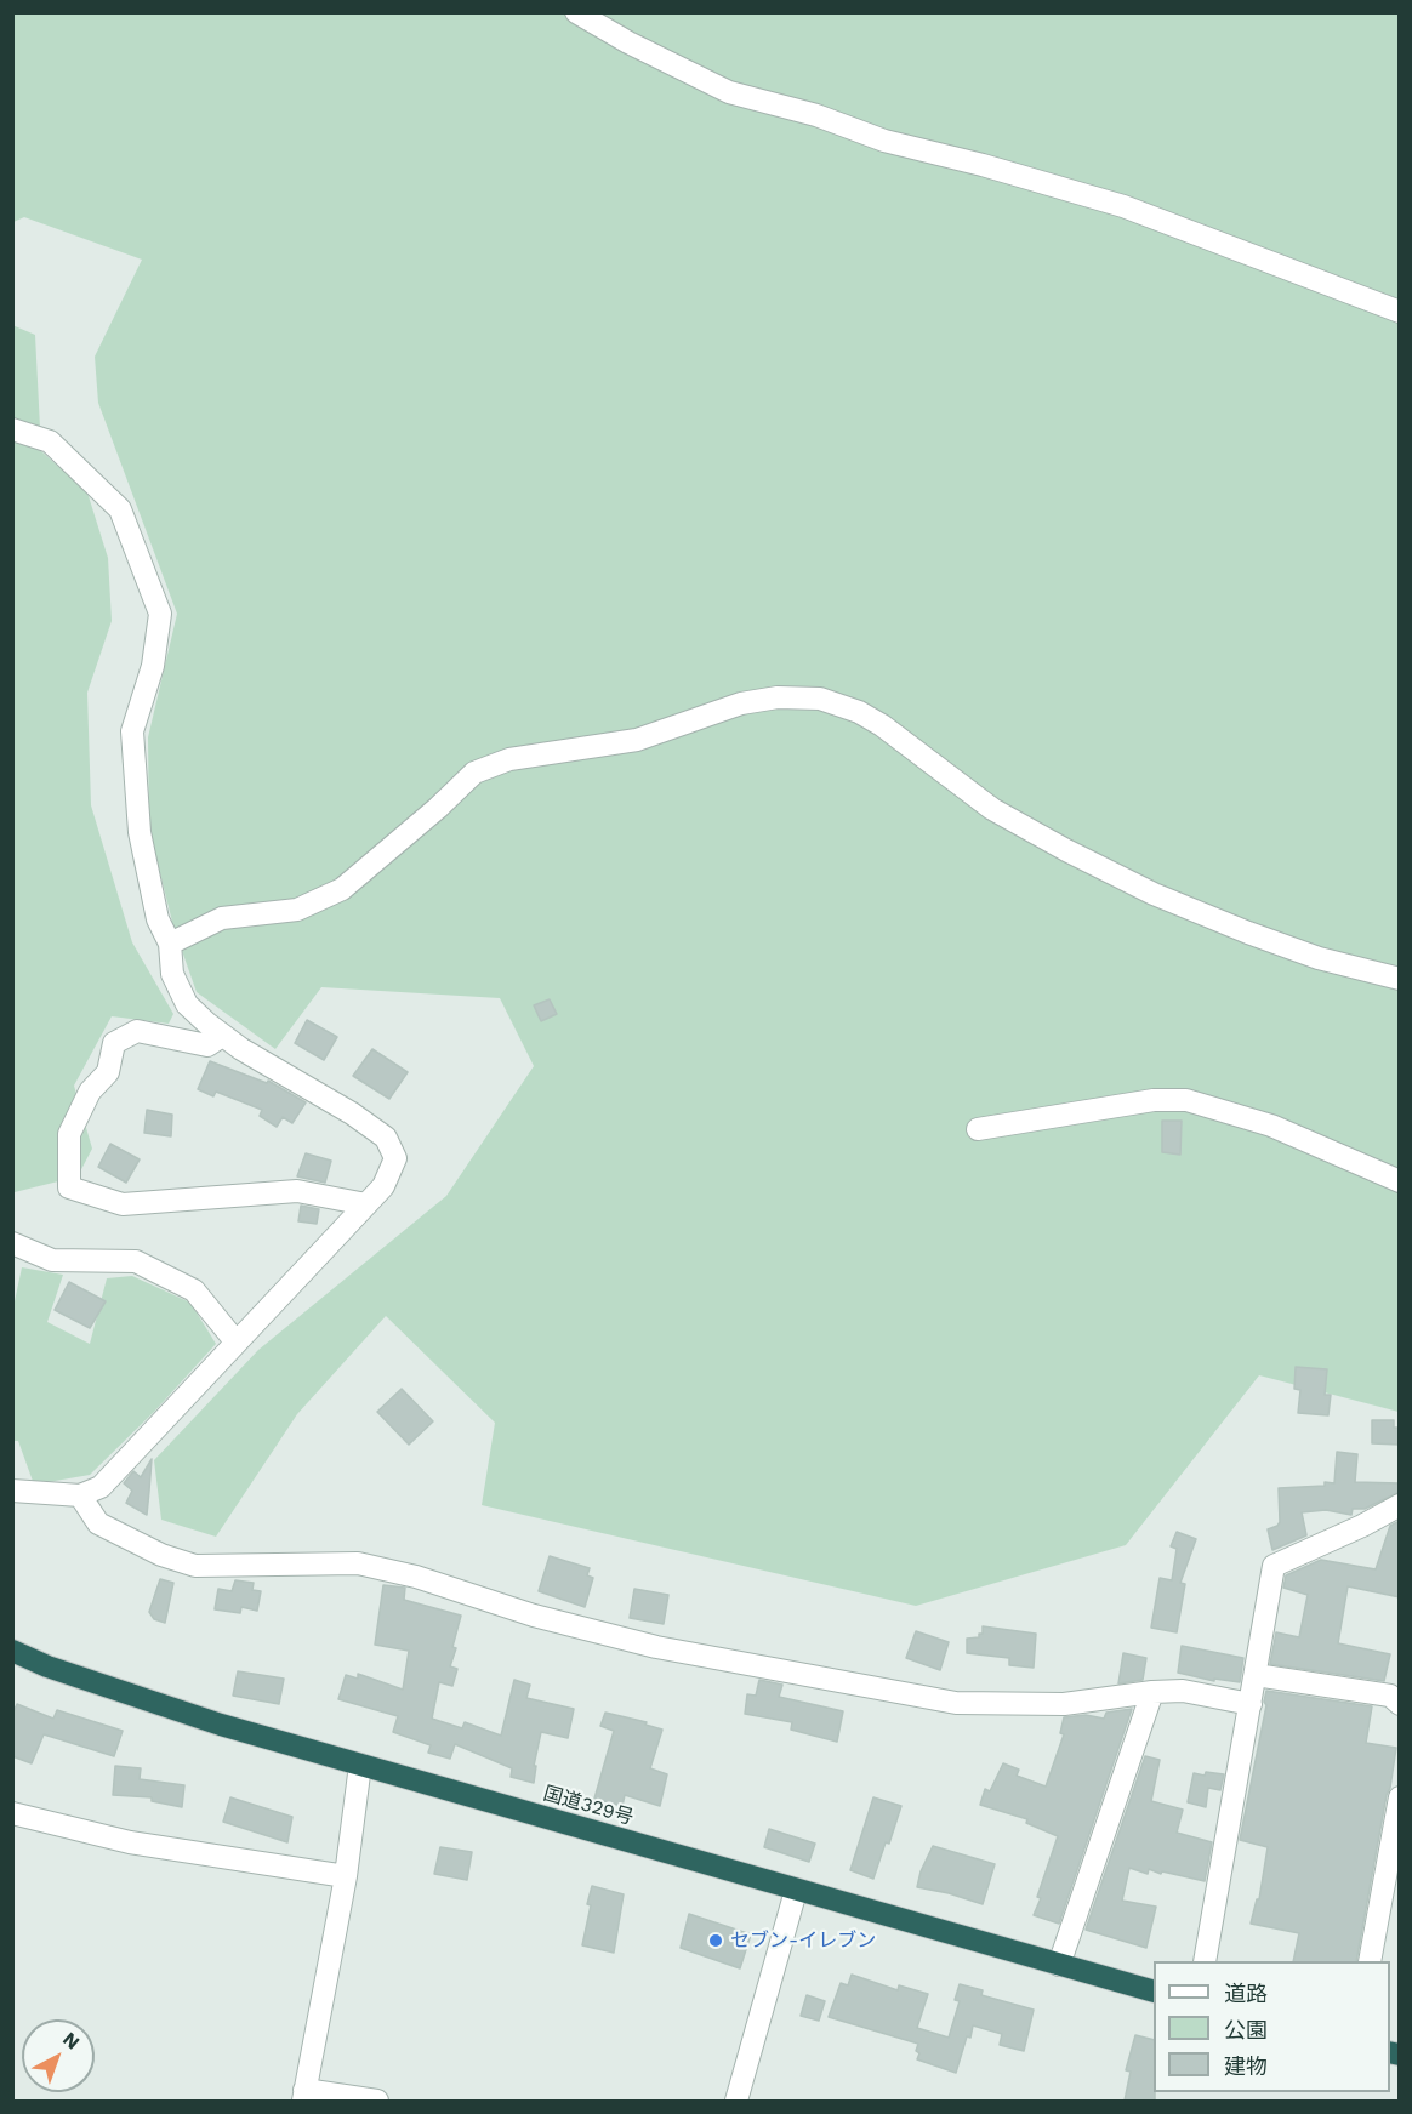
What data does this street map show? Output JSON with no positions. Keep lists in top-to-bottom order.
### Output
{
  "streets": {
    "highway": ["国道329号"]
  },
  "places": ["セブン-イレブン"],
  "legend": ["道路", "公園", "建物"],
  "north": "top right"
}
